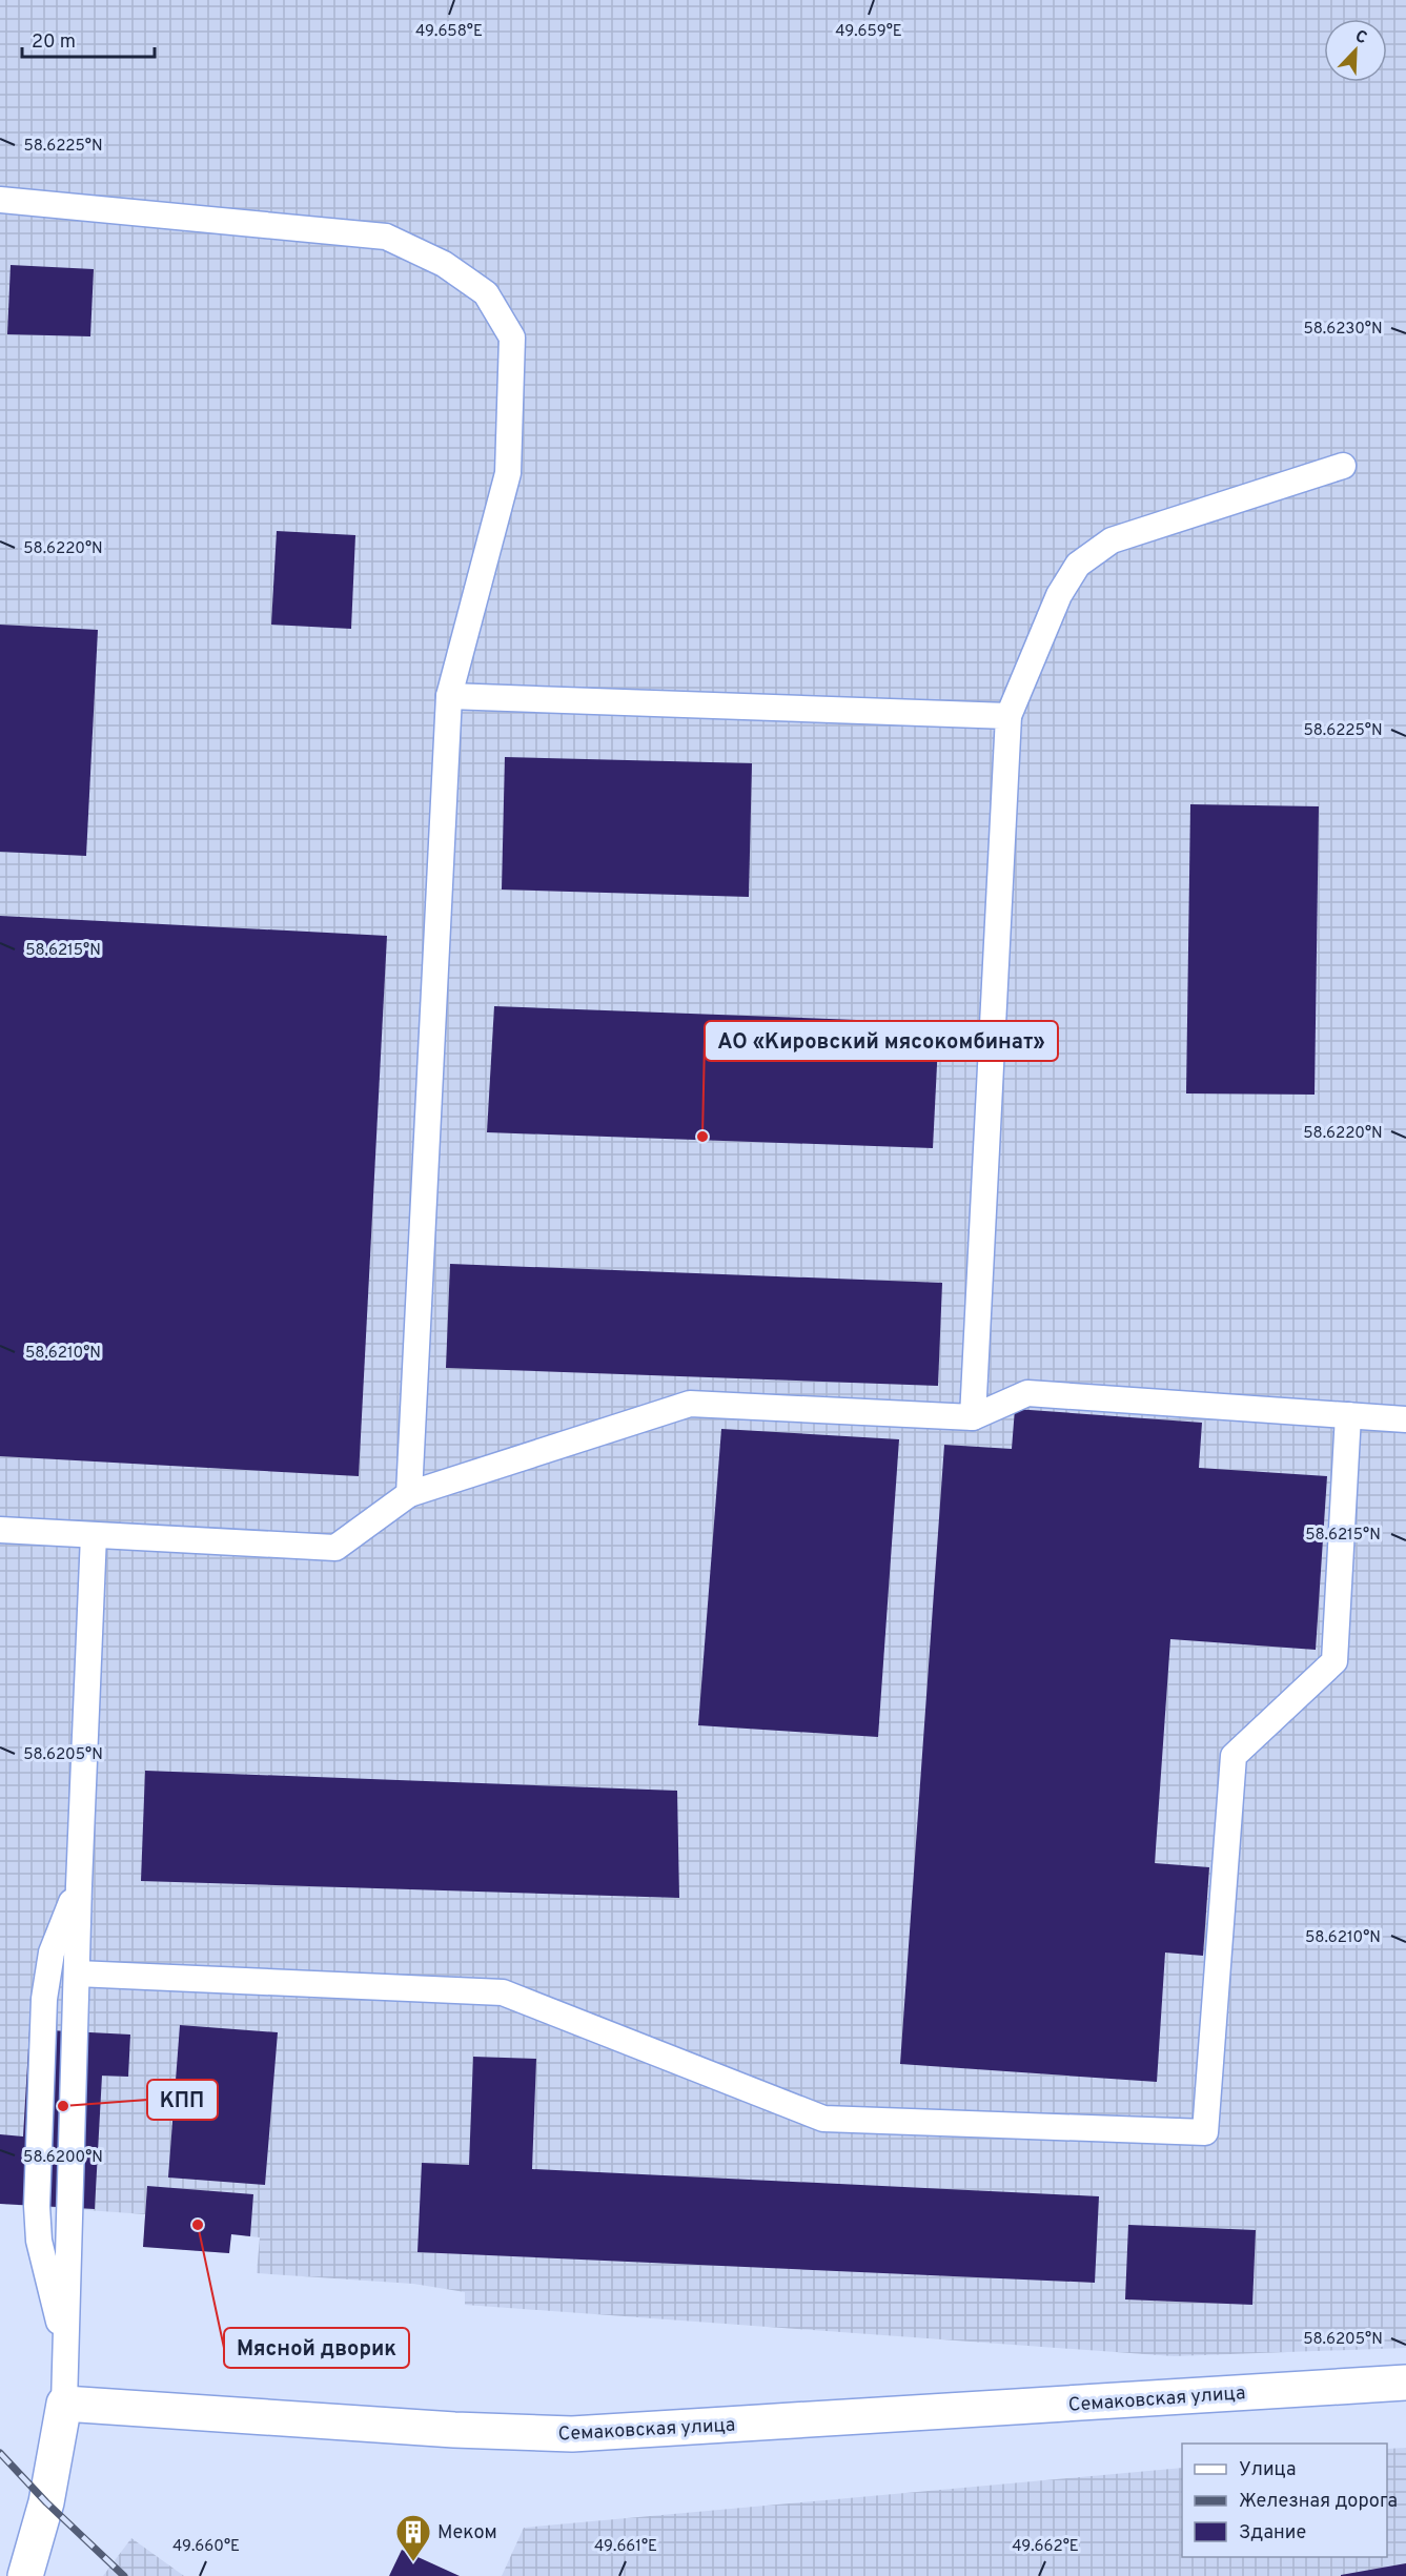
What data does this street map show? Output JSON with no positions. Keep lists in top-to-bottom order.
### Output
{
  "streets": {
    "street": ["Семаковская улица"]
  },
  "places": {
    "other": ["АО «Кировский мясокомбинат»", "КПП", "Мясной дворик"],
    "building": ["Меком"]
  },
  "legend": ["Улица", "Железная дорога", "Здание"],
  "scale_bar": "20 m",
  "north": "top right",
  "coordinates": [
    "49.658°E",
    "49.659°E",
    "58.6225°N",
    "58.6230°N",
    "58.6220°N",
    "58.6215°N",
    "58.6210°N",
    "58.6205°N",
    "58.6200°N",
    "49.660°E",
    "49.661°E",
    "49.662°E"
  ]
}
